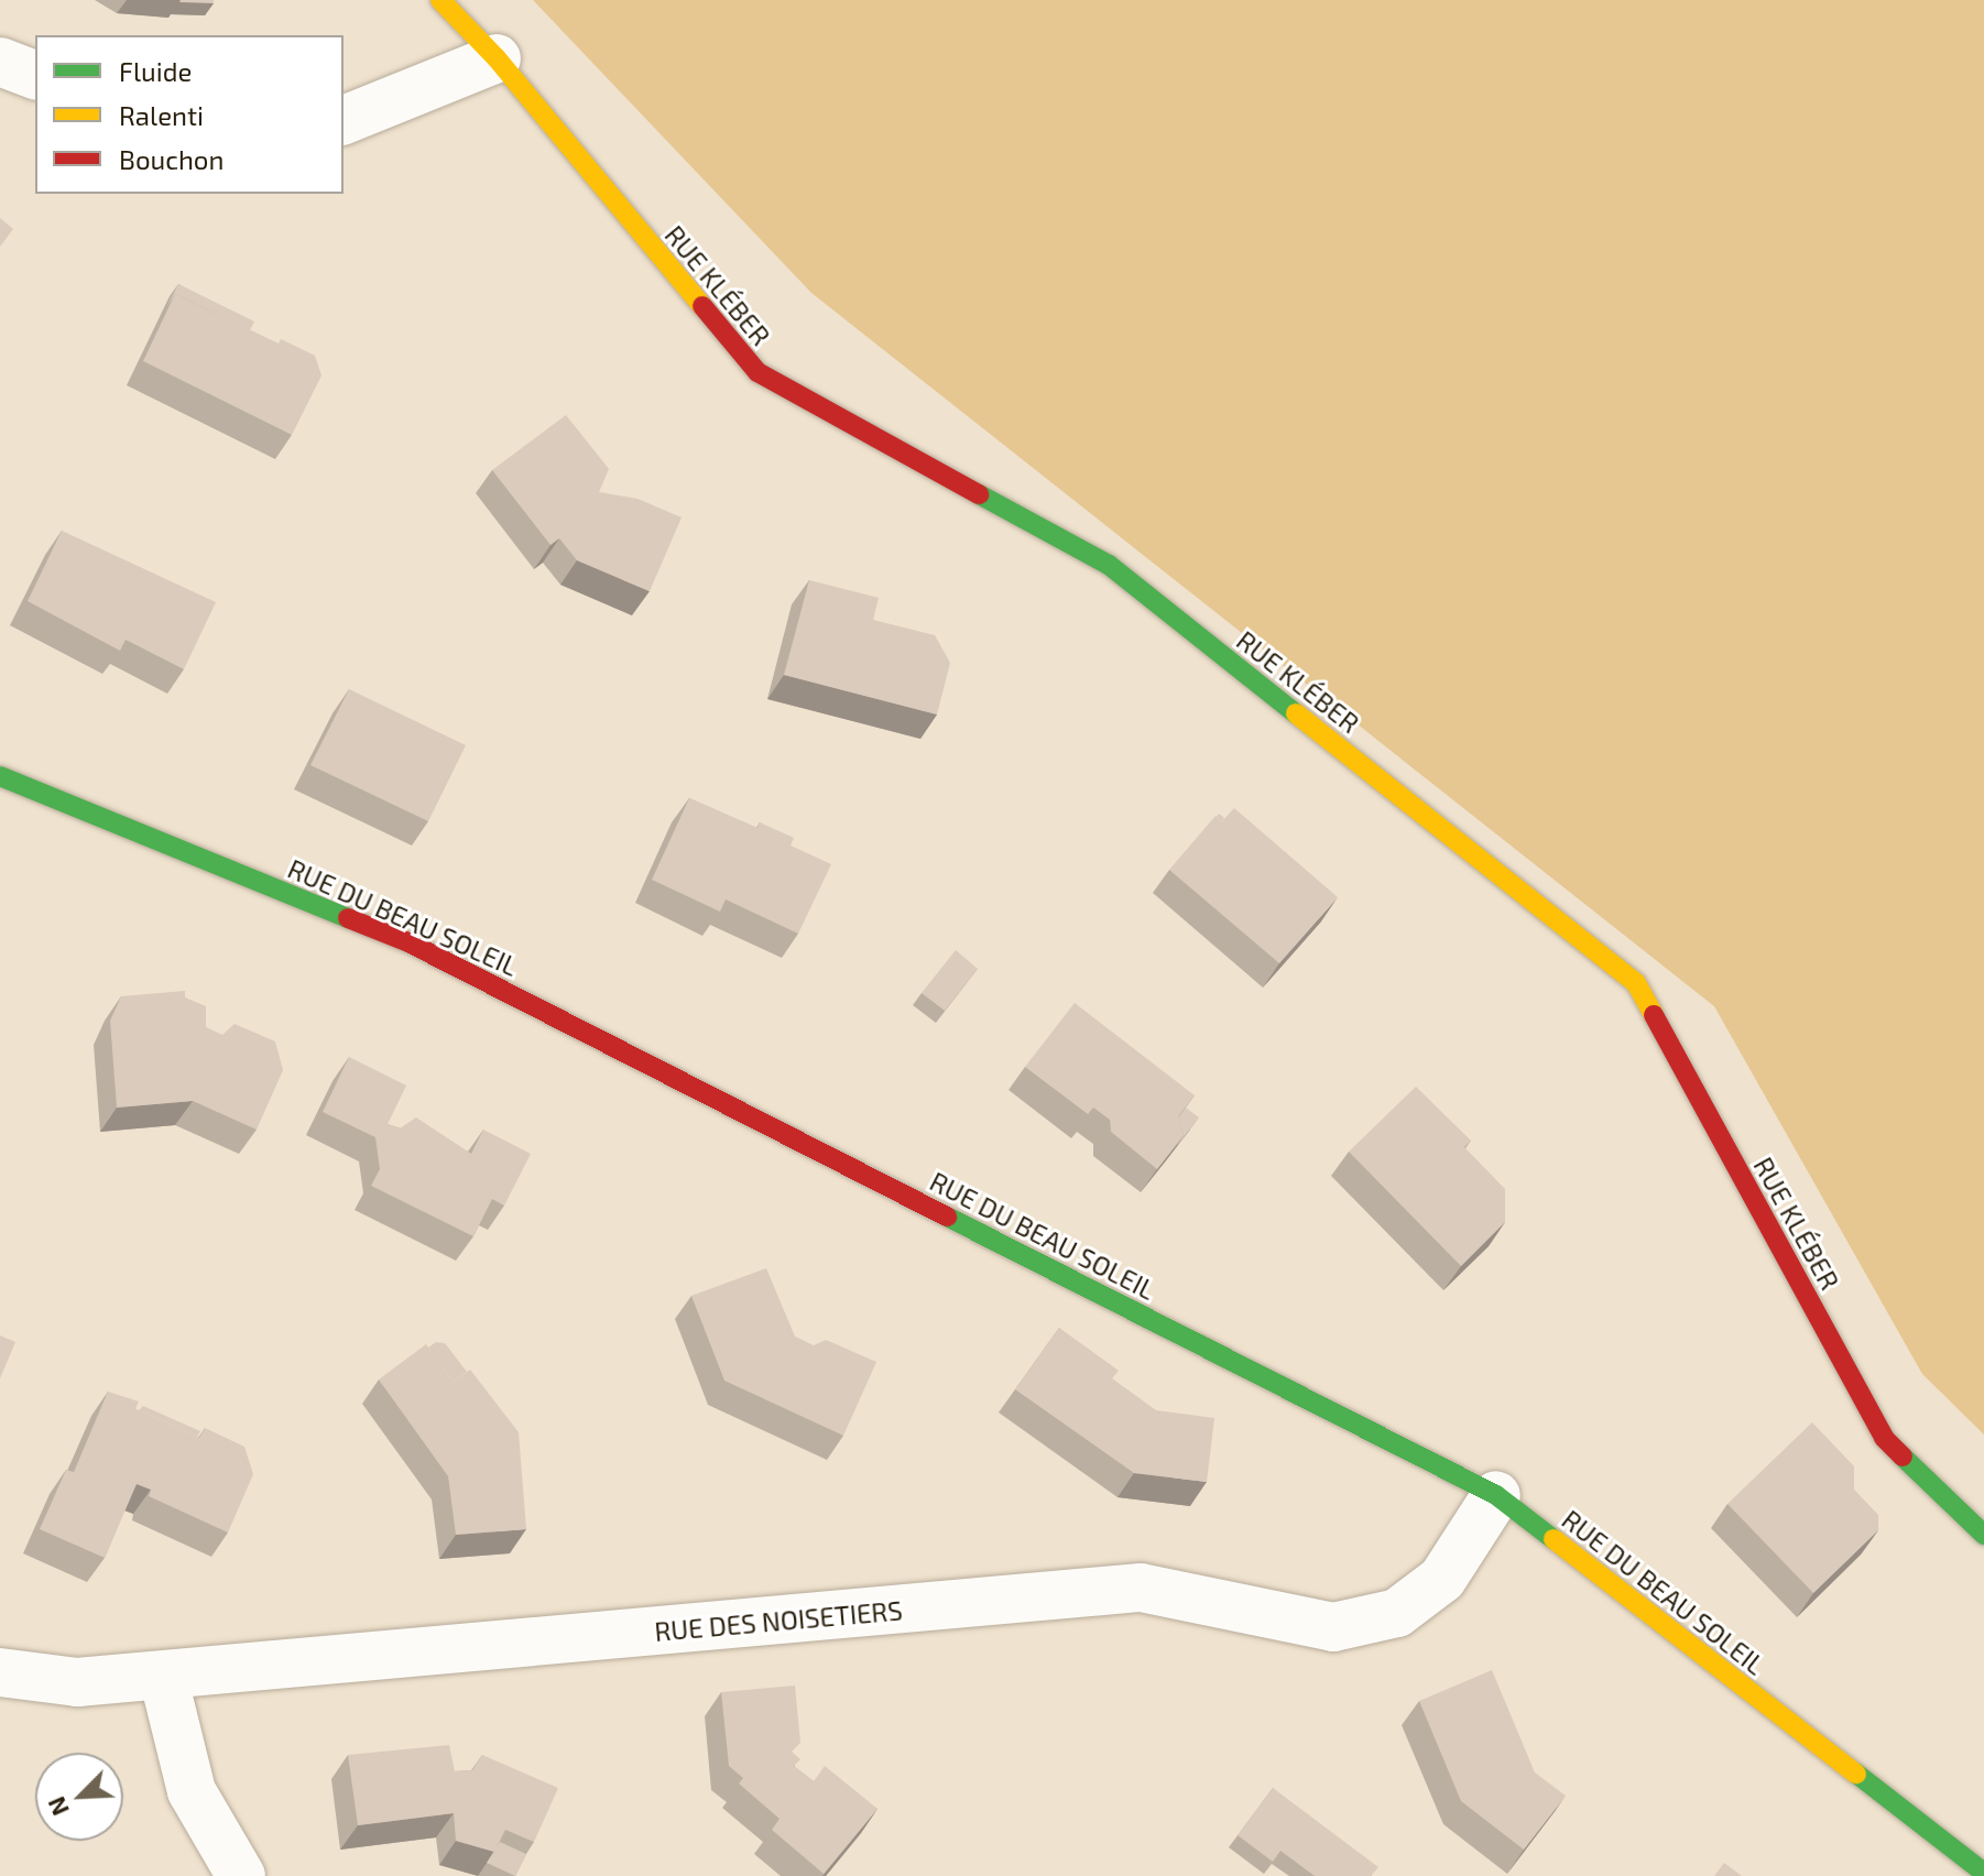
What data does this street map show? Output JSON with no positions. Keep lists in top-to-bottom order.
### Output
{
  "streets": {
    "street": ["RUE KLÉBER", "RUE DU BEAU SOLEIL", "RUE DES NOISETIERS"]
  },
  "crossings": [
    ["RUE DU BEAU SOLEIL", "RUE DES NOISETIERS"]
  ],
  "legend": ["Fluide", "Ralenti", "Bouchon"],
  "north": "bottom left"
}
